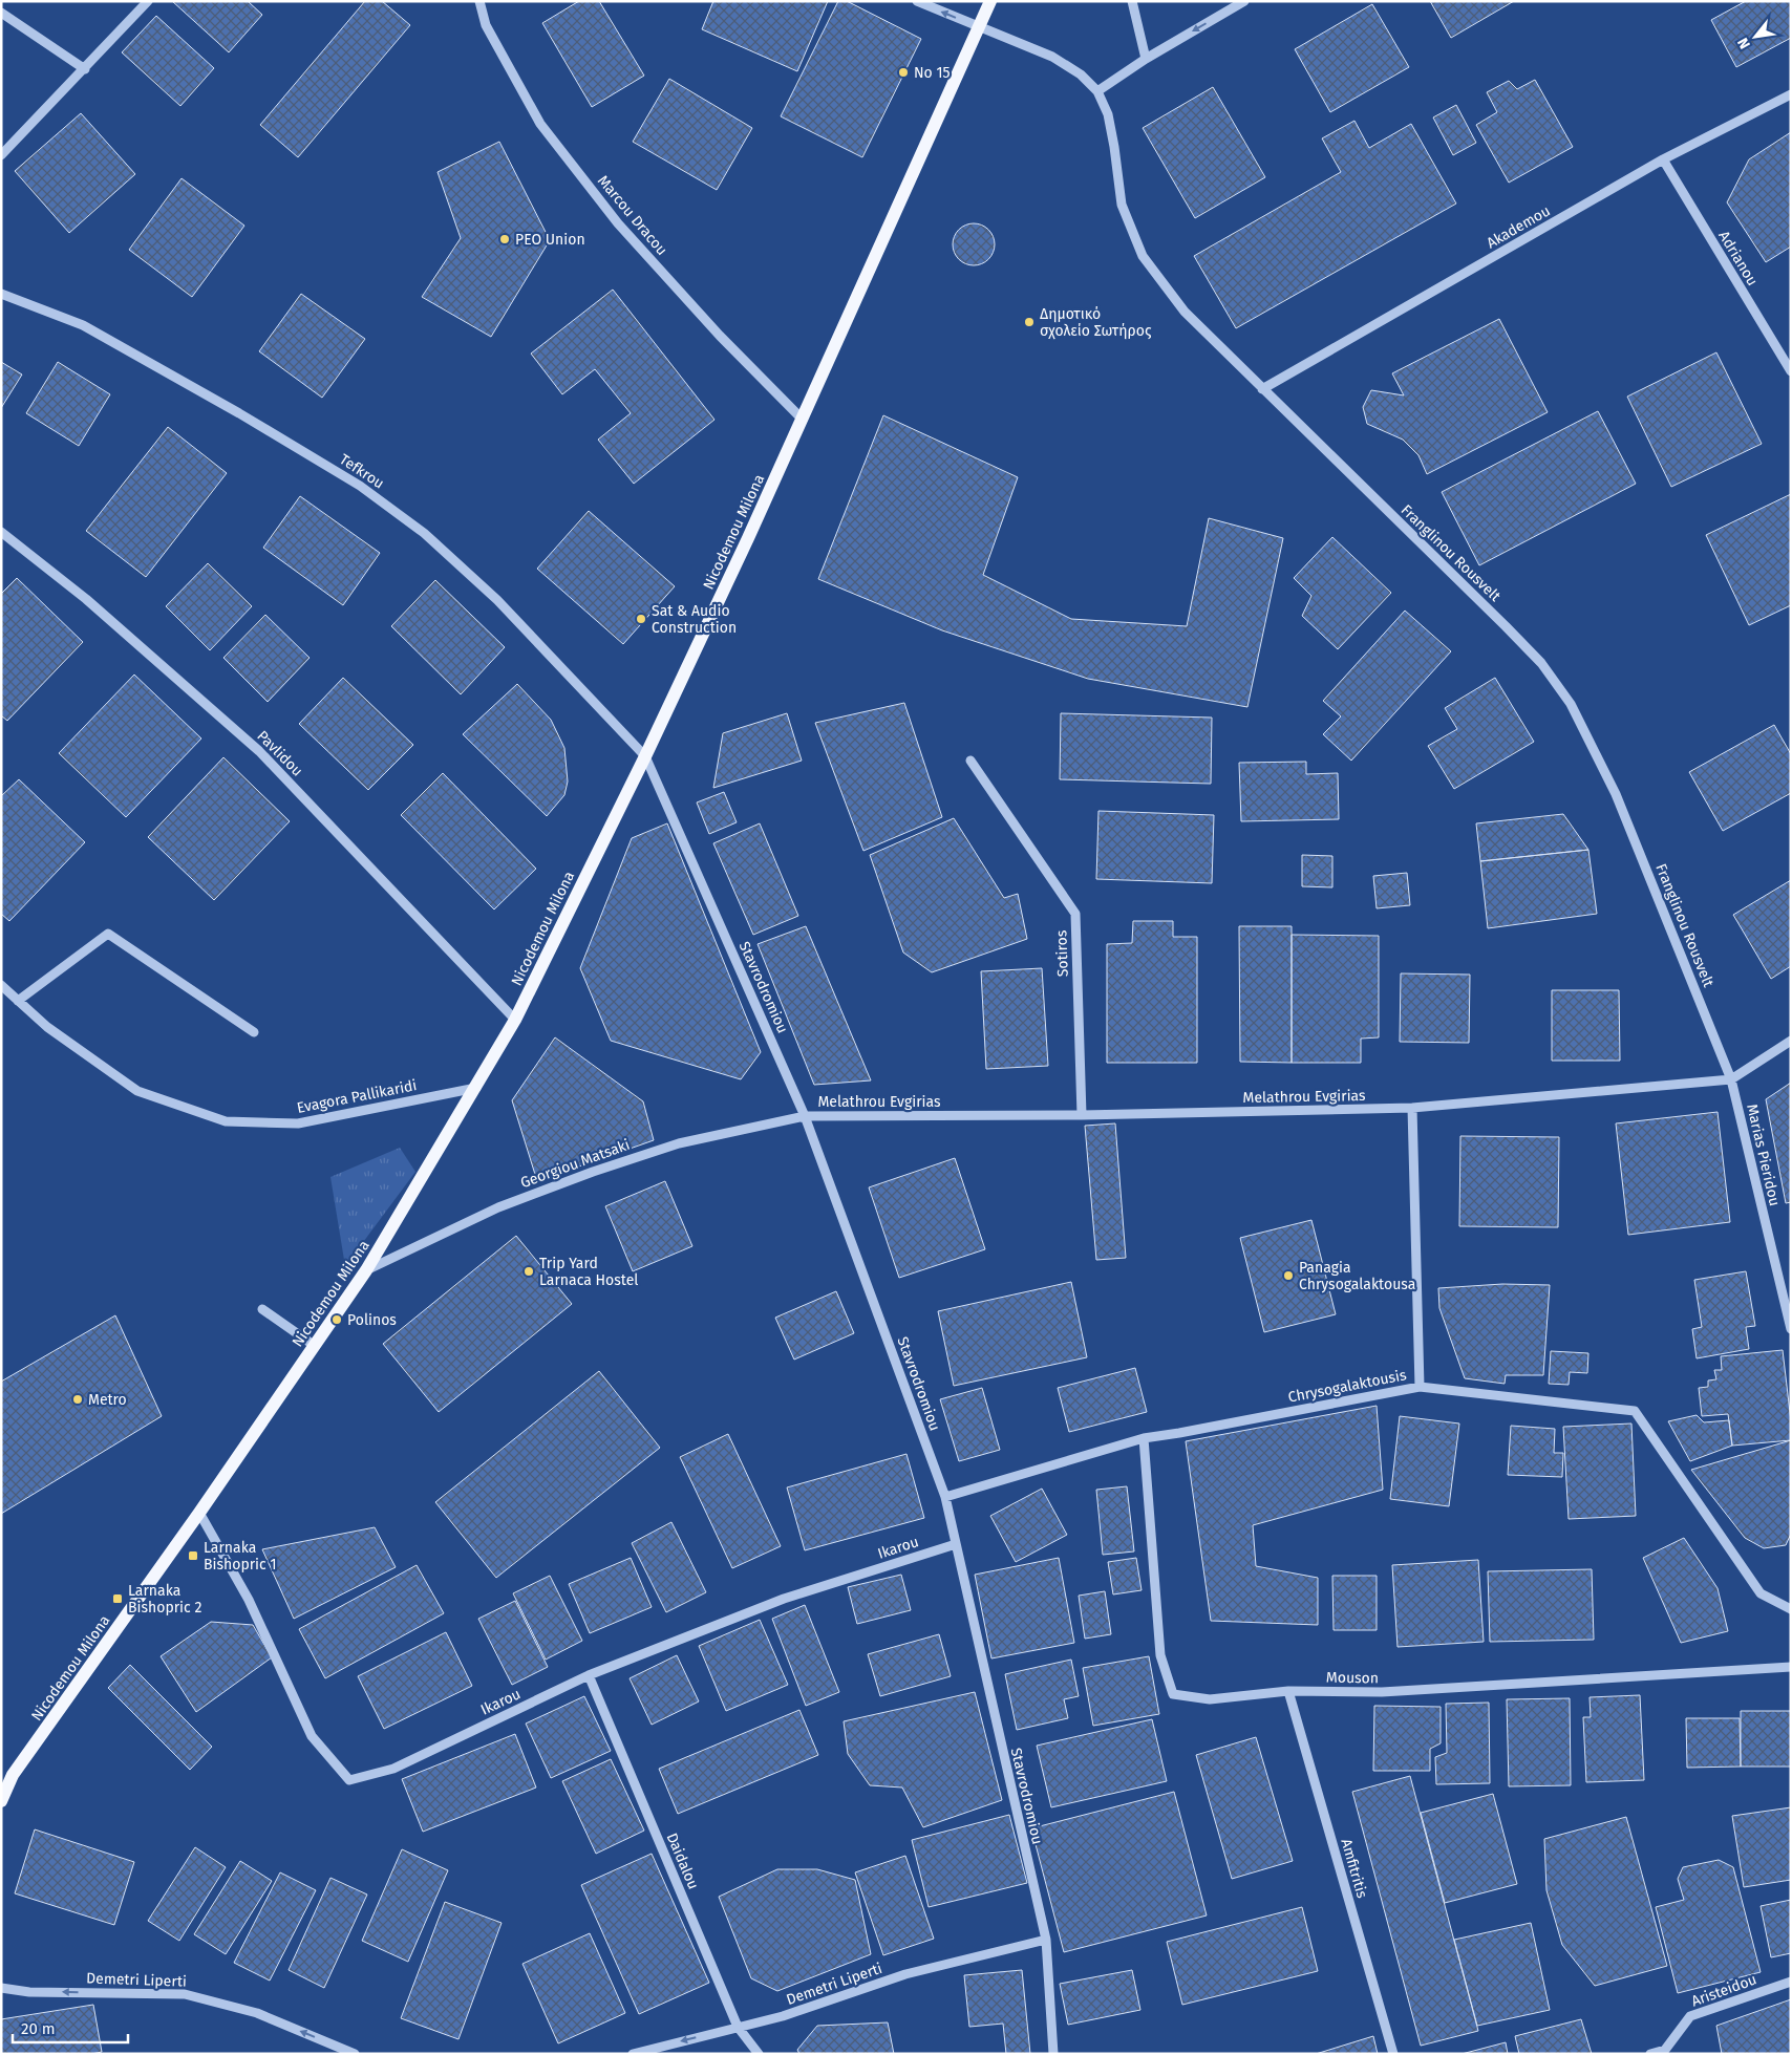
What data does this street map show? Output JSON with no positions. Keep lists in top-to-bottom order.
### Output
{
  "streets": {
    "main road": ["Nicodemou Milona"],
    "street": [
      "Marcou Dracou",
      "Akademou",
      "Adrianou",
      "Tefkrou",
      "Franglinou Rousvelt",
      "Pavlidou",
      "Sotiros",
      "Stavrodromiou",
      "Evagora Pallikaridi",
      "Melathrou Evgirias",
      "Marias Pieridou",
      "Georgiou Matsaki",
      "Chrysogalaktousis",
      "Ikarou",
      "Mouson",
      "Daidalou",
      "Amfitritis",
      "Demetri Liperti",
      "Aristeidou"
    ]
  },
  "crossings": [
    ["Marcou Dracou", "Nicodemou Milona"],
    ["Akademou", "Adrianou"],
    ["Akademou", "Franglinou Rousvelt"],
    ["Tefkrou", "Nicodemou Milona"],
    ["Tefkrou", "Stavrodromiou"],
    ["Nicodemou Milona", "Pavlidou"],
    ["Nicodemou Milona", "Stavrodromiou"],
    ["Nicodemou Milona", "Evagora Pallikaridi"],
    ["Nicodemou Milona", "Georgiou Matsaki"],
    ["Nicodemou Milona", "Ikarou"],
    ["Franglinou Rousvelt", "Melathrou Evgirias"],
    ["Franglinou Rousvelt", "Marias Pieridou"],
    ["Sotiros", "Melathrou Evgirias"],
    ["Stavrodromiou", "Melathrou Evgirias"],
    ["Stavrodromiou", "Georgiou Matsaki"],
    ["Stavrodromiou", "Chrysogalaktousis"],
    ["Stavrodromiou", "Ikarou"],
    ["Stavrodromiou", "Demetri Liperti"],
    ["Melathrou Evgirias", "Marias Pieridou"],
    ["Melathrou Evgirias", "Georgiou Matsaki"],
    ["Chrysogalaktousis", "Mouson"],
    ["Ikarou", "Daidalou"],
    ["Mouson", "Amfitritis"],
    ["Daidalou", "Demetri Liperti"]
  ],
  "one_way": ["Demetri Liperti"],
  "places": {
    "other": [
      "No 15",
      "PEO Union",
      "Δημοτικό σχολείο Σωτήρος",
      "Sat & Audio Construction",
      "Trip Yard Larnaca Hostel",
      "Panagia Chrysogalaktousa",
      "Polinos",
      "Metro"
    ],
    "transit": ["Larnaka Bishopric 1", "Larnaka Bishopric 2"]
  },
  "scale_bar": "20 m",
  "north": "bottom left"
}
